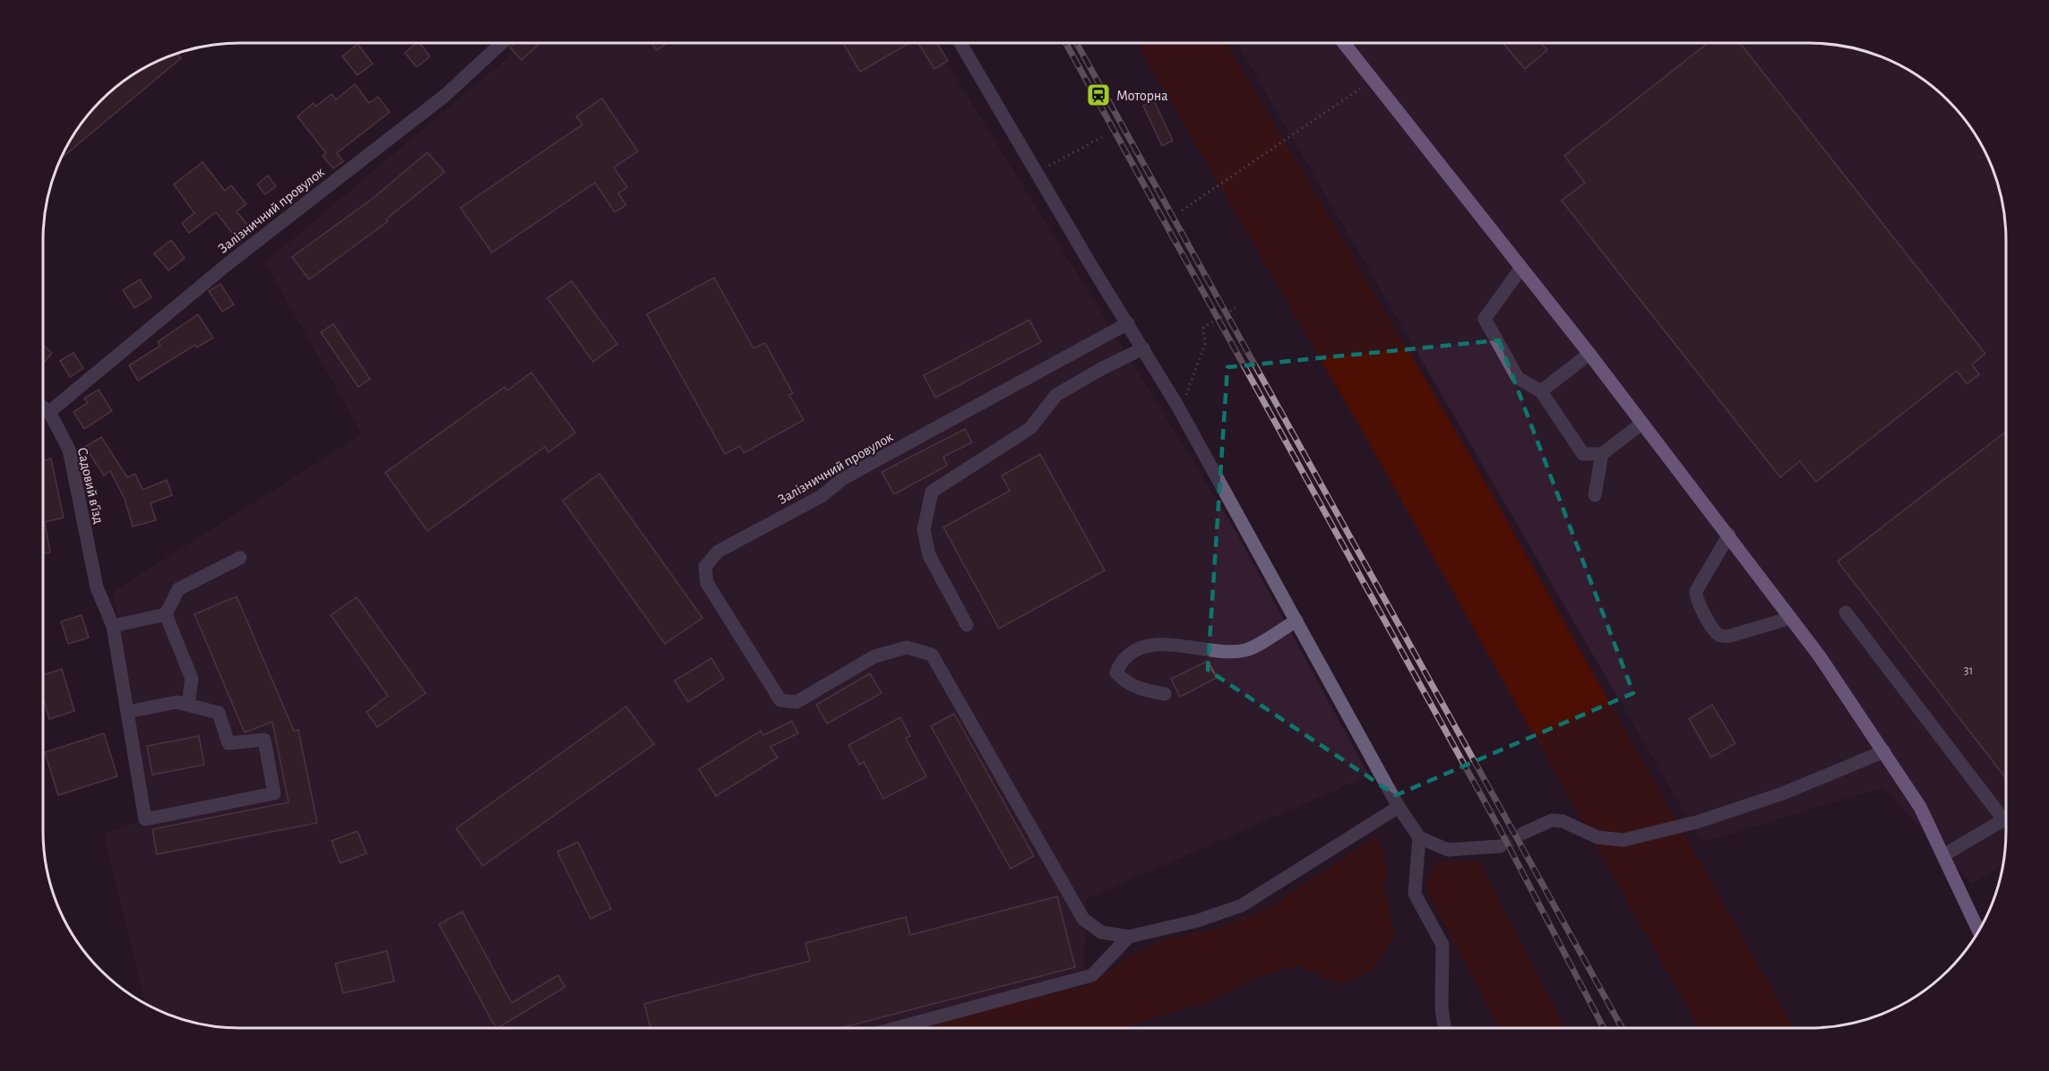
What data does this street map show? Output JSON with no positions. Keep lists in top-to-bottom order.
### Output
{
  "streets": {
    "street": ["Залізничний провулок", "Садовий в’їзд"]
  },
  "crossings": [
    ["Залізничний провулок", "Садовий в’їзд"]
  ],
  "places": {
    "station": ["Моторна"]
  },
  "house_numbers": ["31"]
}
